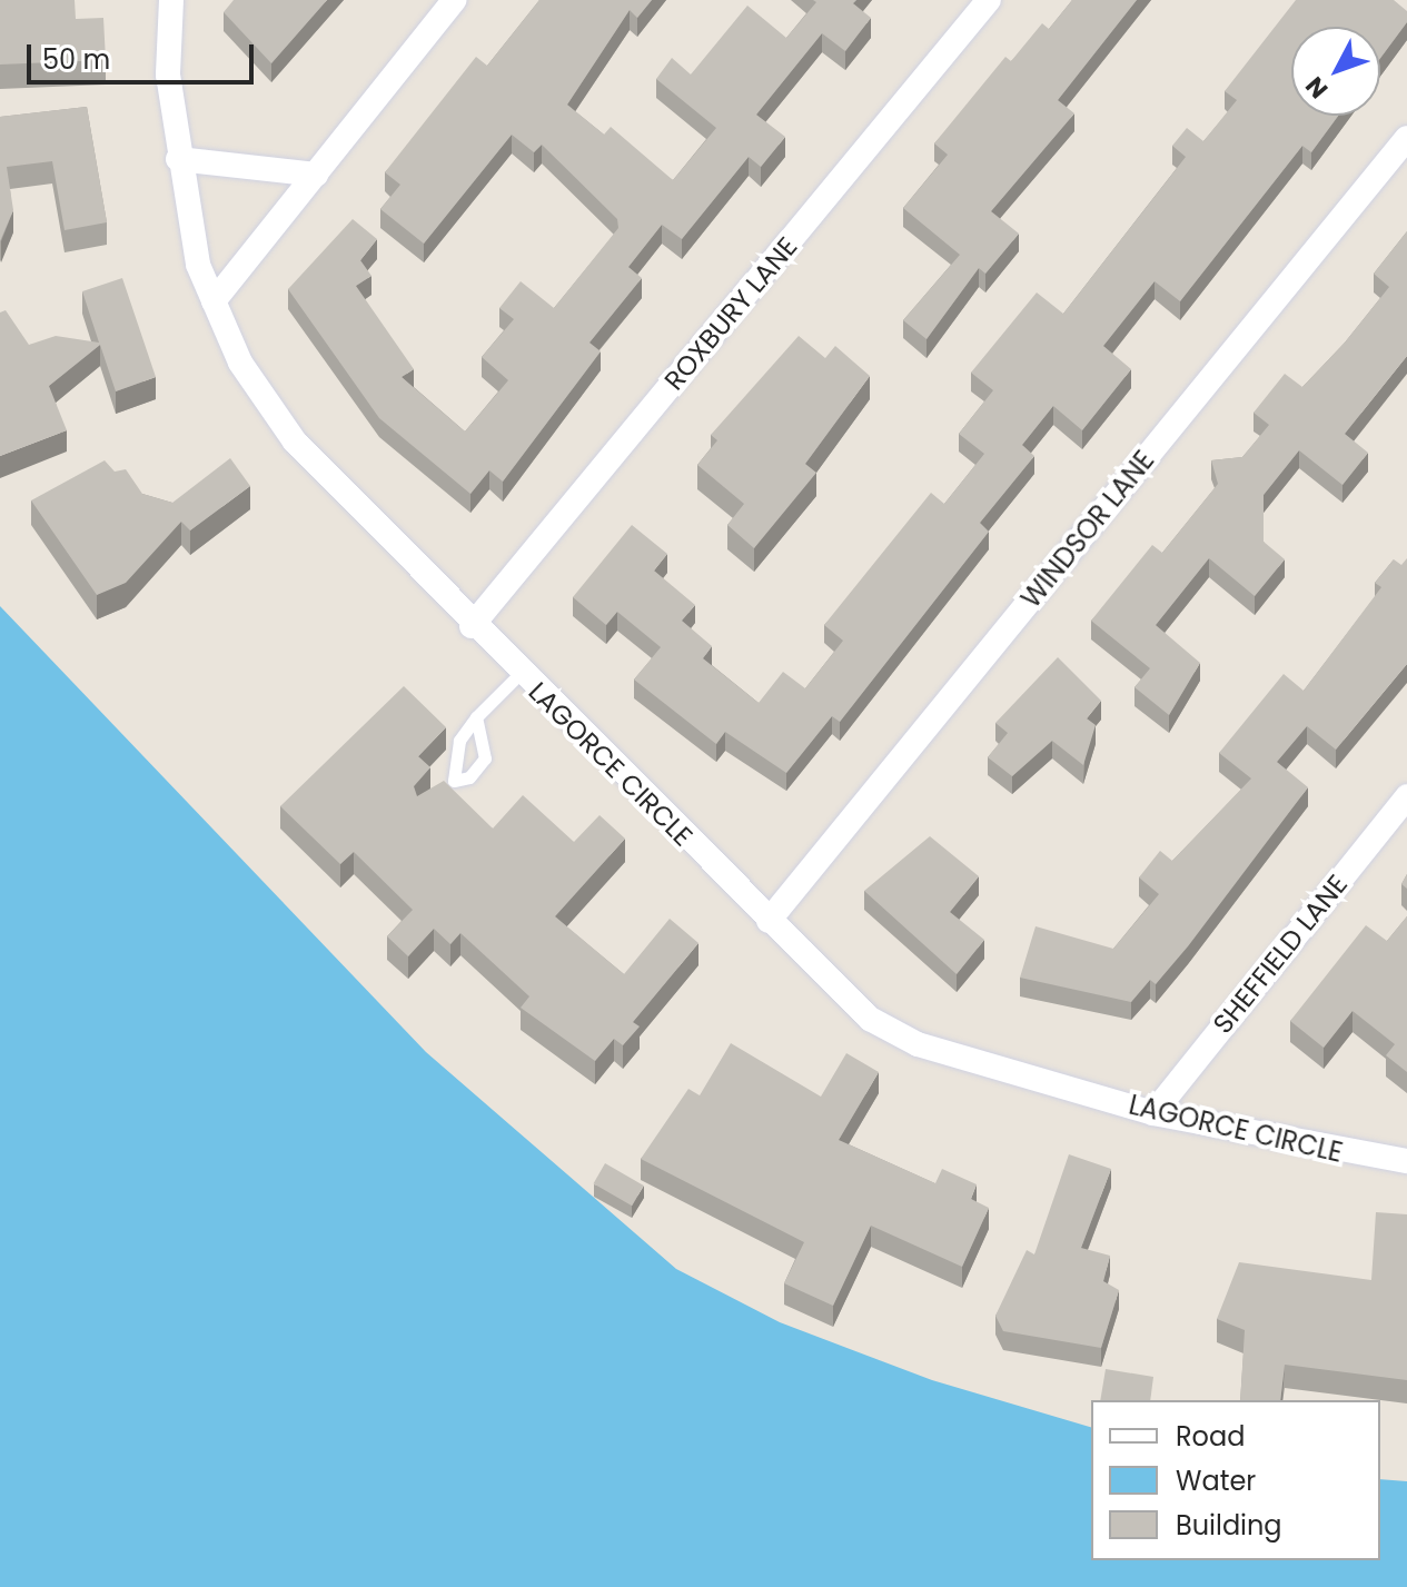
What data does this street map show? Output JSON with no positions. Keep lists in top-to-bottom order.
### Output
{
  "streets": {
    "street": [
      "ROXBURY LANE",
      "WINDSOR LANE",
      "LAGORCE CIRCLE",
      "SHEFFIELD LANE"
    ]
  },
  "crossings": [
    ["ROXBURY LANE", "LAGORCE CIRCLE"],
    ["WINDSOR LANE", "LAGORCE CIRCLE"],
    ["LAGORCE CIRCLE", "SHEFFIELD LANE"]
  ],
  "legend": ["Road", "Water", "Building"],
  "scale_bar": "50 m",
  "north": "bottom left"
}
